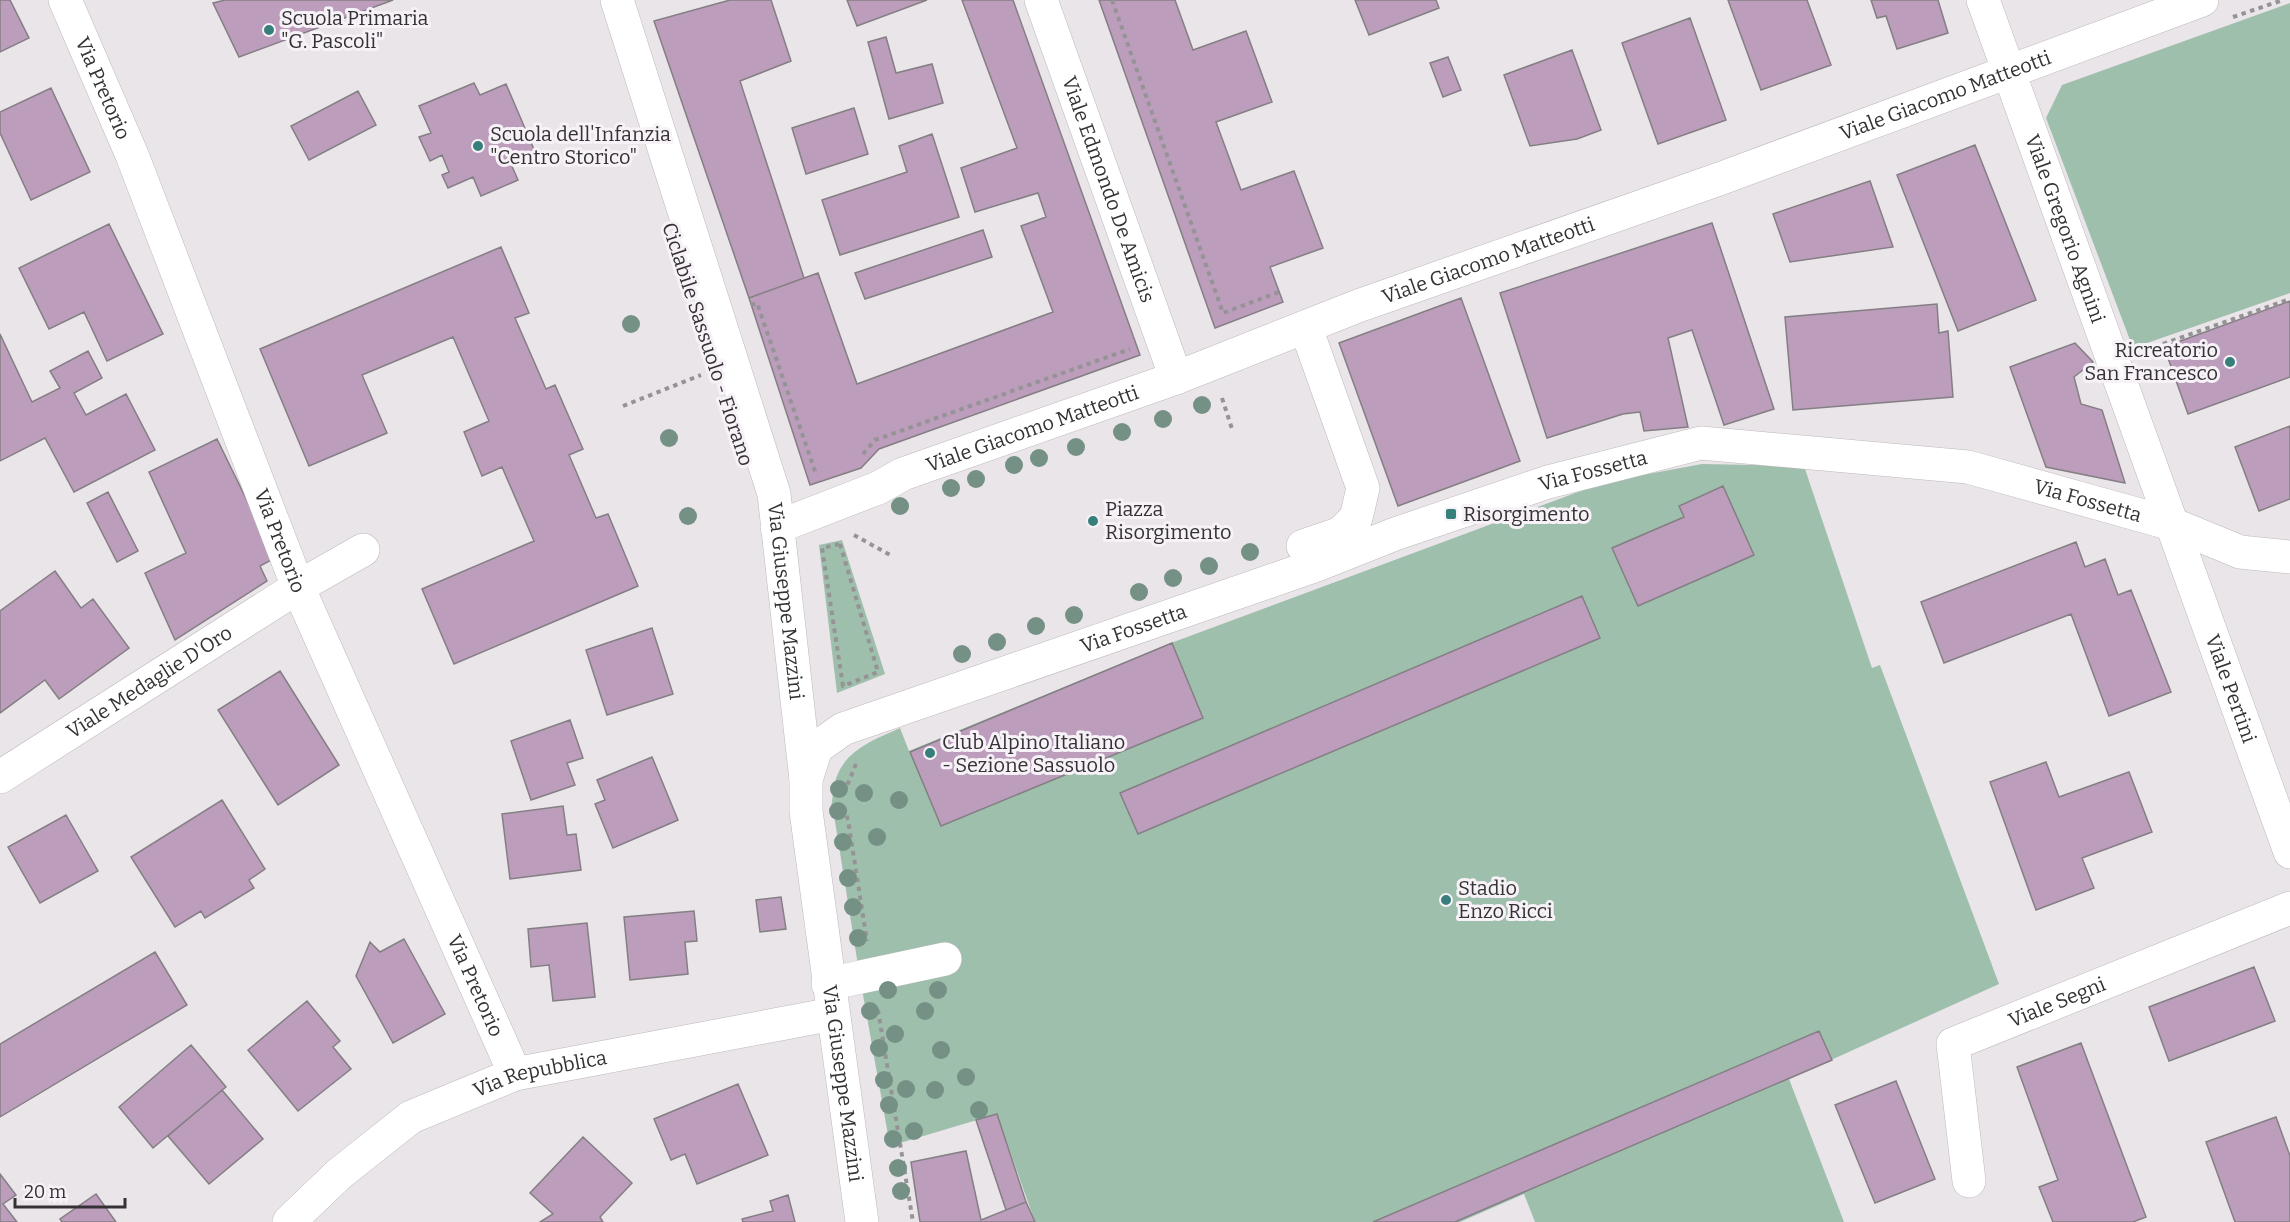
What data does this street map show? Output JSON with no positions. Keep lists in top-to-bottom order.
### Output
{
  "streets": {
    "street": [
      "Via Pretorio",
      "Viale Giacomo Matteotti",
      "Viale Edmondo De Amicis",
      "Viale Gregorio Agnini",
      "Via Fossetta",
      "Via Giuseppe Mazzini",
      "Viale Medaglie D'Oro",
      "Viale Pertini",
      "Viale Segni",
      "Via Repubblica"
    ],
    "path": ["Ciclabile Sassuolo - Fiorano"]
  },
  "crossings": [
    ["Via Pretorio", "Viale Medaglie D'Oro"],
    ["Via Pretorio", "Via Repubblica"],
    ["Viale Giacomo Matteotti", "Viale Edmondo De Amicis"],
    ["Viale Giacomo Matteotti", "Viale Gregorio Agnini"],
    ["Viale Giacomo Matteotti", "Via Giuseppe Mazzini"],
    ["Viale Gregorio Agnini", "Via Fossetta"],
    ["Viale Gregorio Agnini", "Viale Pertini"],
    ["Via Fossetta", "Via Giuseppe Mazzini"],
    ["Via Fossetta", "Viale Pertini"],
    ["Via Giuseppe Mazzini", "Via Repubblica"]
  ],
  "places": {
    "other": [
      "Scuola Primaria \"G. Pascoli\"",
      "Scuola dell'Infanzia \"Centro Storico\"",
      "Ricreatorio San Francesco",
      "Piazza Risorgimento",
      "Club Alpino Italiano - Sezione Sassuolo",
      "Stadio Enzo Ricci"
    ],
    "transit": ["Risorgimento"]
  },
  "scale_bar": "20 m"
}
